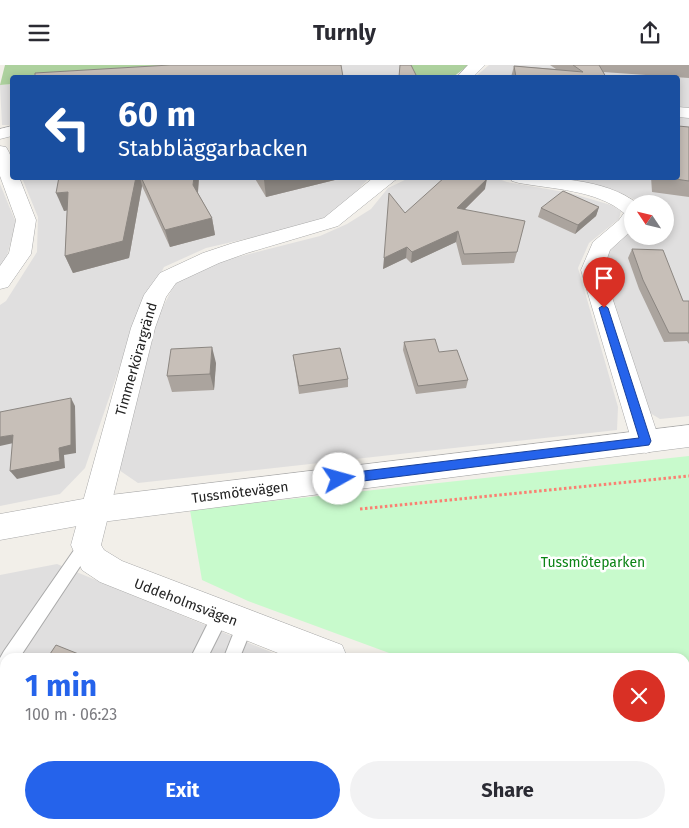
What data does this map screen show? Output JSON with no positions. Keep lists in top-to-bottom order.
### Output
{
  "streets": {
    "street": ["Timmerkörargränd", "Tussmötevägen", "Uddeholmsvägen"]
  },
  "crossings": [
    ["Timmerkörargränd", "Tussmötevägen"]
  ],
  "parks": ["Tussmöteparken"],
  "north": "top left",
  "page": {
    "header": "Turnly",
    "turn": ["60 m", "Stabbläggarbacken"],
    "heading": ["1 min", "100 m · 06:23"],
    "buttons": ["Exit", "Share"]
  }
}
